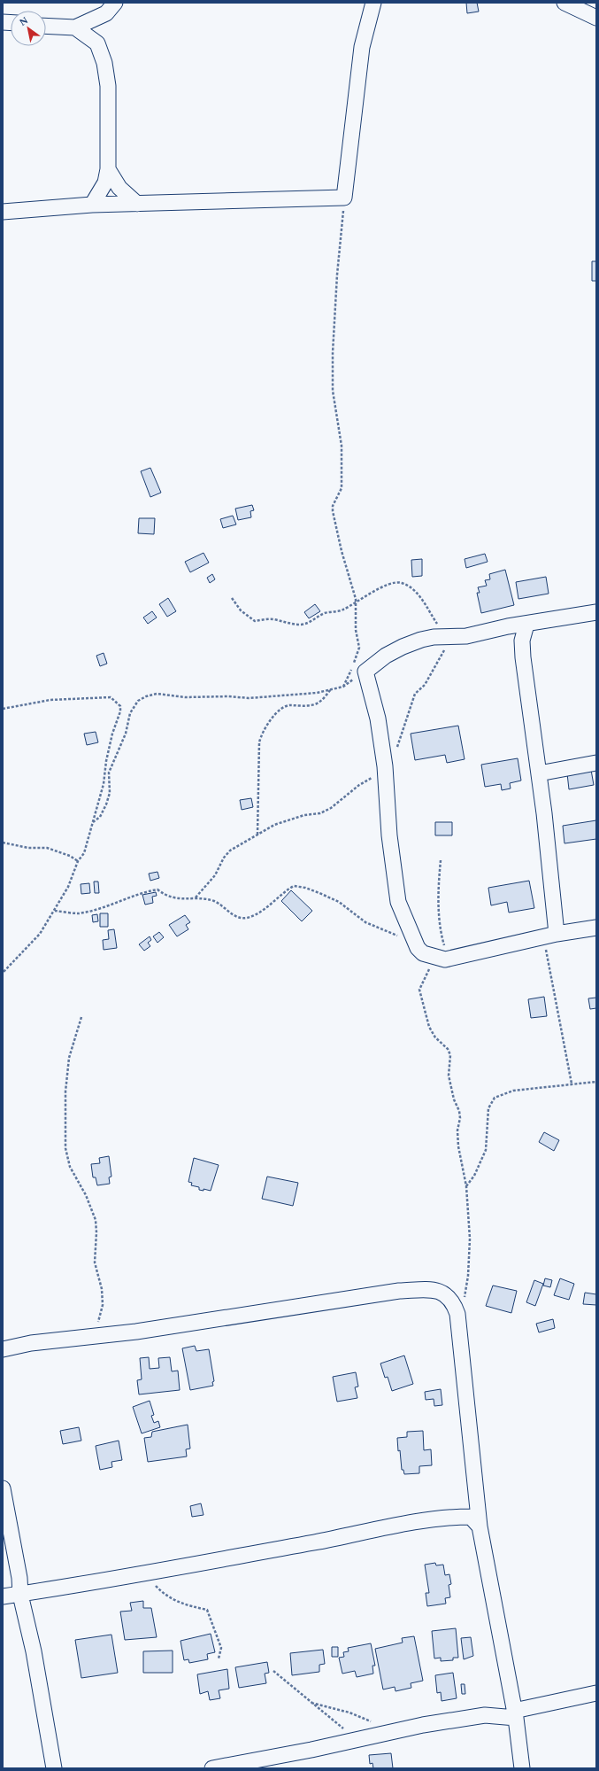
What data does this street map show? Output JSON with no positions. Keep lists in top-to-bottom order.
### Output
{
  "north": "top left"
}
